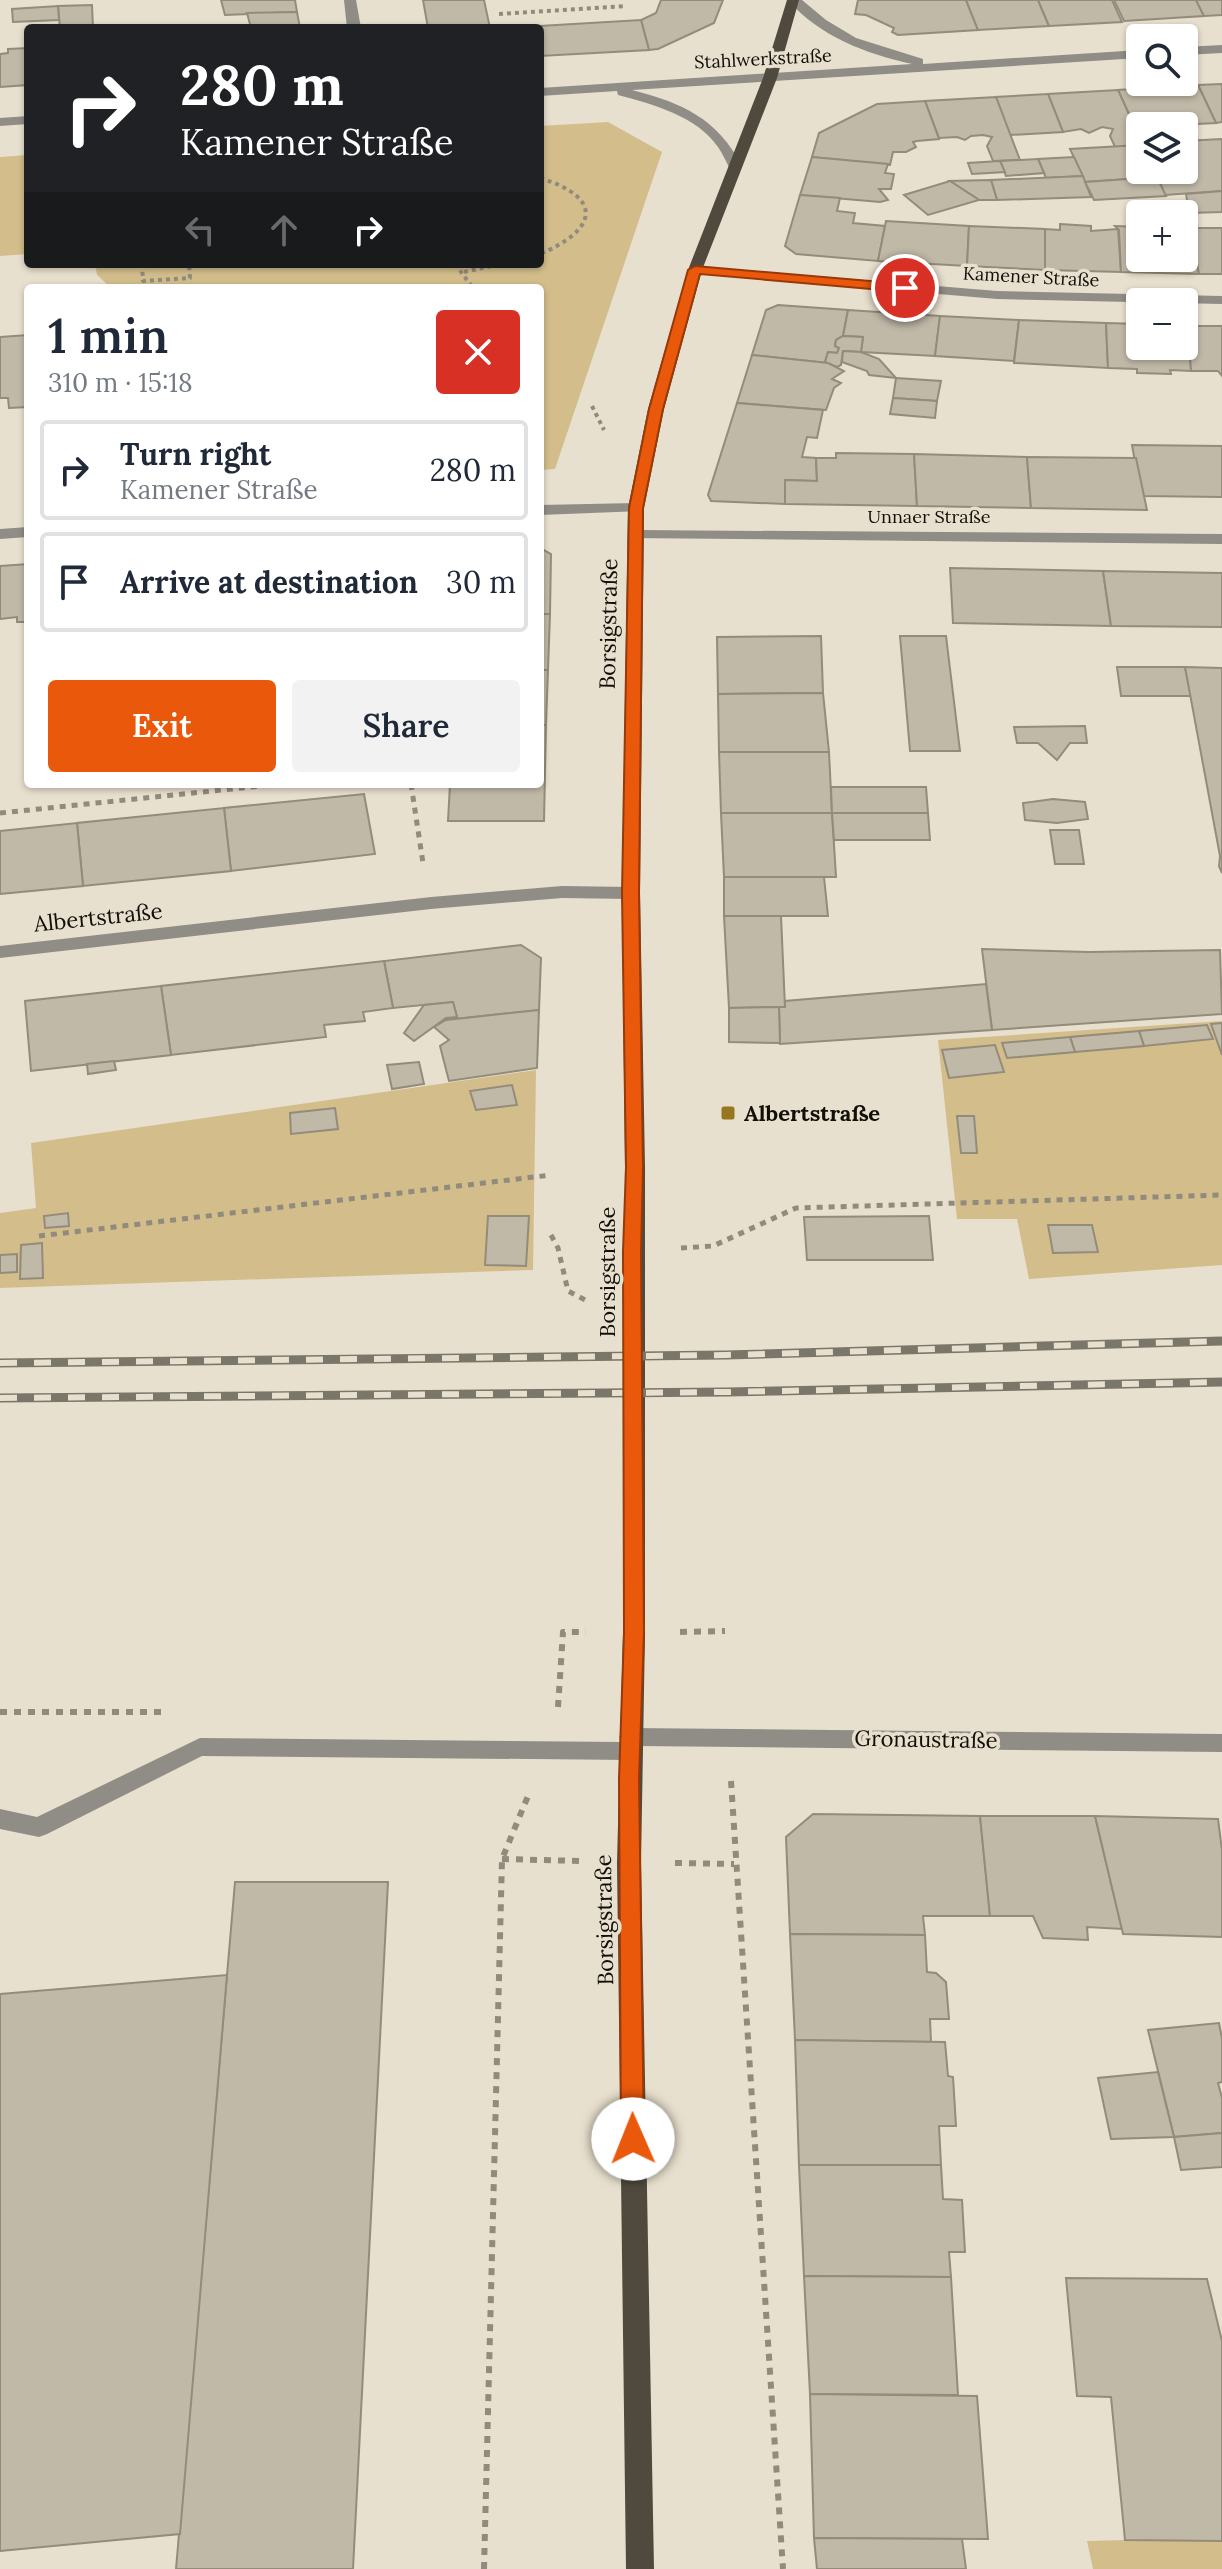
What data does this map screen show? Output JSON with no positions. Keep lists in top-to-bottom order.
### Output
{
  "streets": {
    "main road": ["Borsigstraße"],
    "street": [
      "Stahlwerkstraße",
      "Kamener Straße",
      "Unnaer Straße",
      "Albertstraße",
      "Gronaustraße"
    ]
  },
  "crossings": [
    ["Stahlwerkstraße", "Borsigstraße"],
    ["Kamener Straße", "Borsigstraße"],
    ["Unnaer Straße", "Borsigstraße"],
    ["Borsigstraße", "Albertstraße"],
    ["Borsigstraße", "Gronaustraße"]
  ],
  "places": {
    "transit": ["Albertstraße"]
  },
  "page": {
    "map_buttons": ["+", "−"],
    "turn": ["280 m", "Kamener Straße"],
    "heading": ["1 min", "310 m · 15:18"],
    "list": [
      {
        "name": "Turn right",
        "note": "Kamener Straße",
        "value": "280 m"
      },
      {
        "name": "Arrive at destination",
        "value": "30 m"
      }
    ],
    "buttons": ["Exit", "Share"]
  }
}
